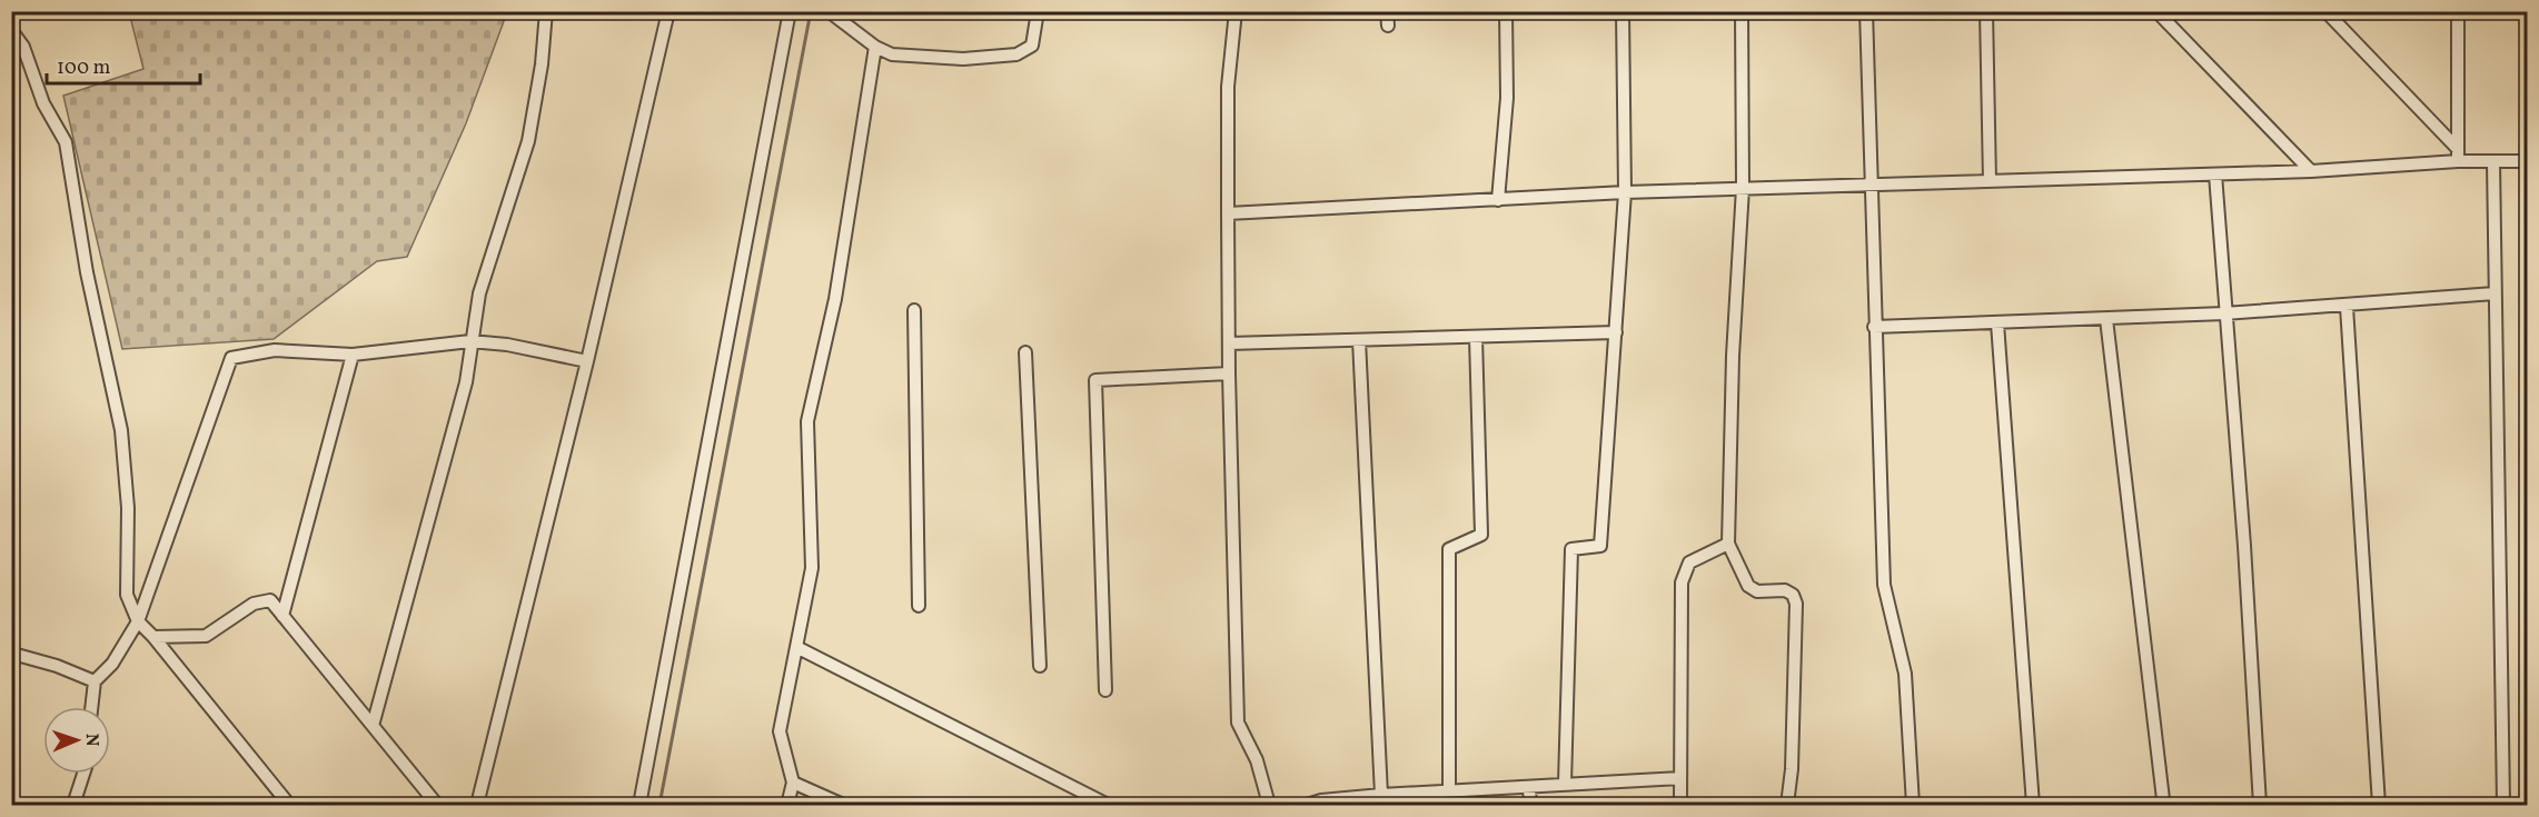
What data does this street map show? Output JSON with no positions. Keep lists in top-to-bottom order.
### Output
{
  "scale_bar": "100 m",
  "north": "right"
}
